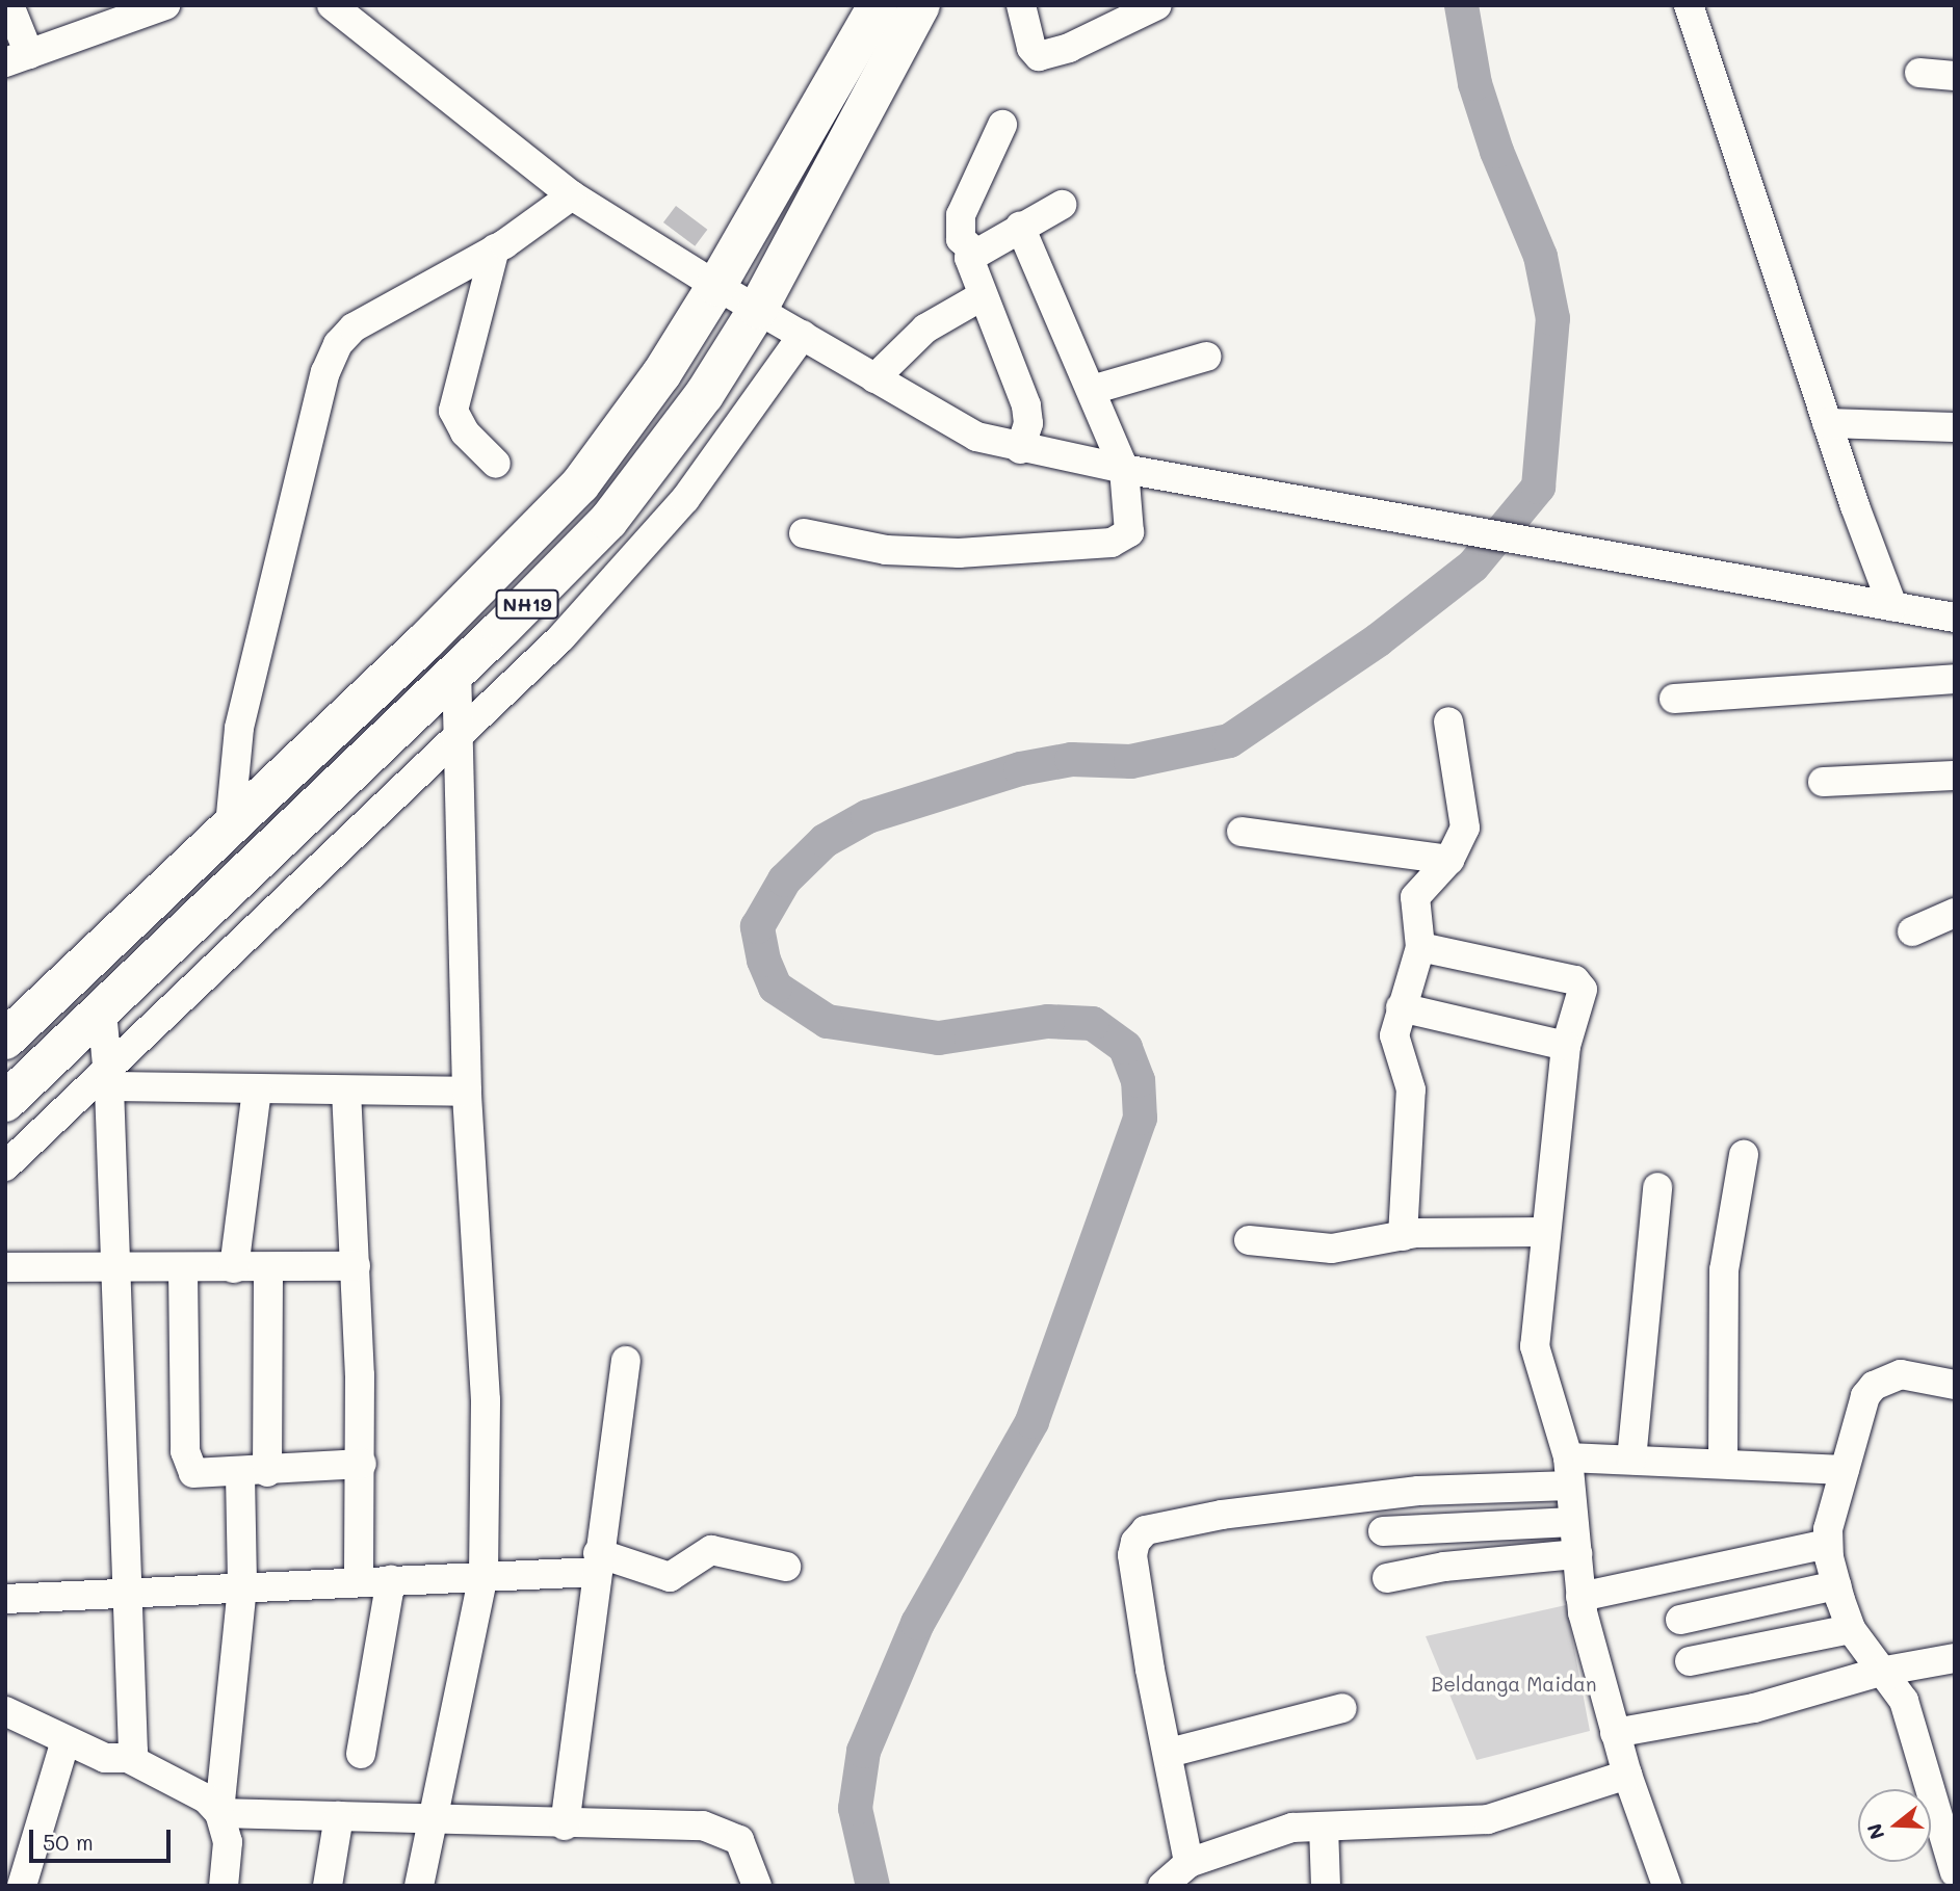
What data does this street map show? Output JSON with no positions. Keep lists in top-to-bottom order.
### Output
{
  "streets": {
    "highway": ["NH19"]
  },
  "parks": ["Beldanga Maidan"],
  "scale_bar": "50 m",
  "north": "left"
}
